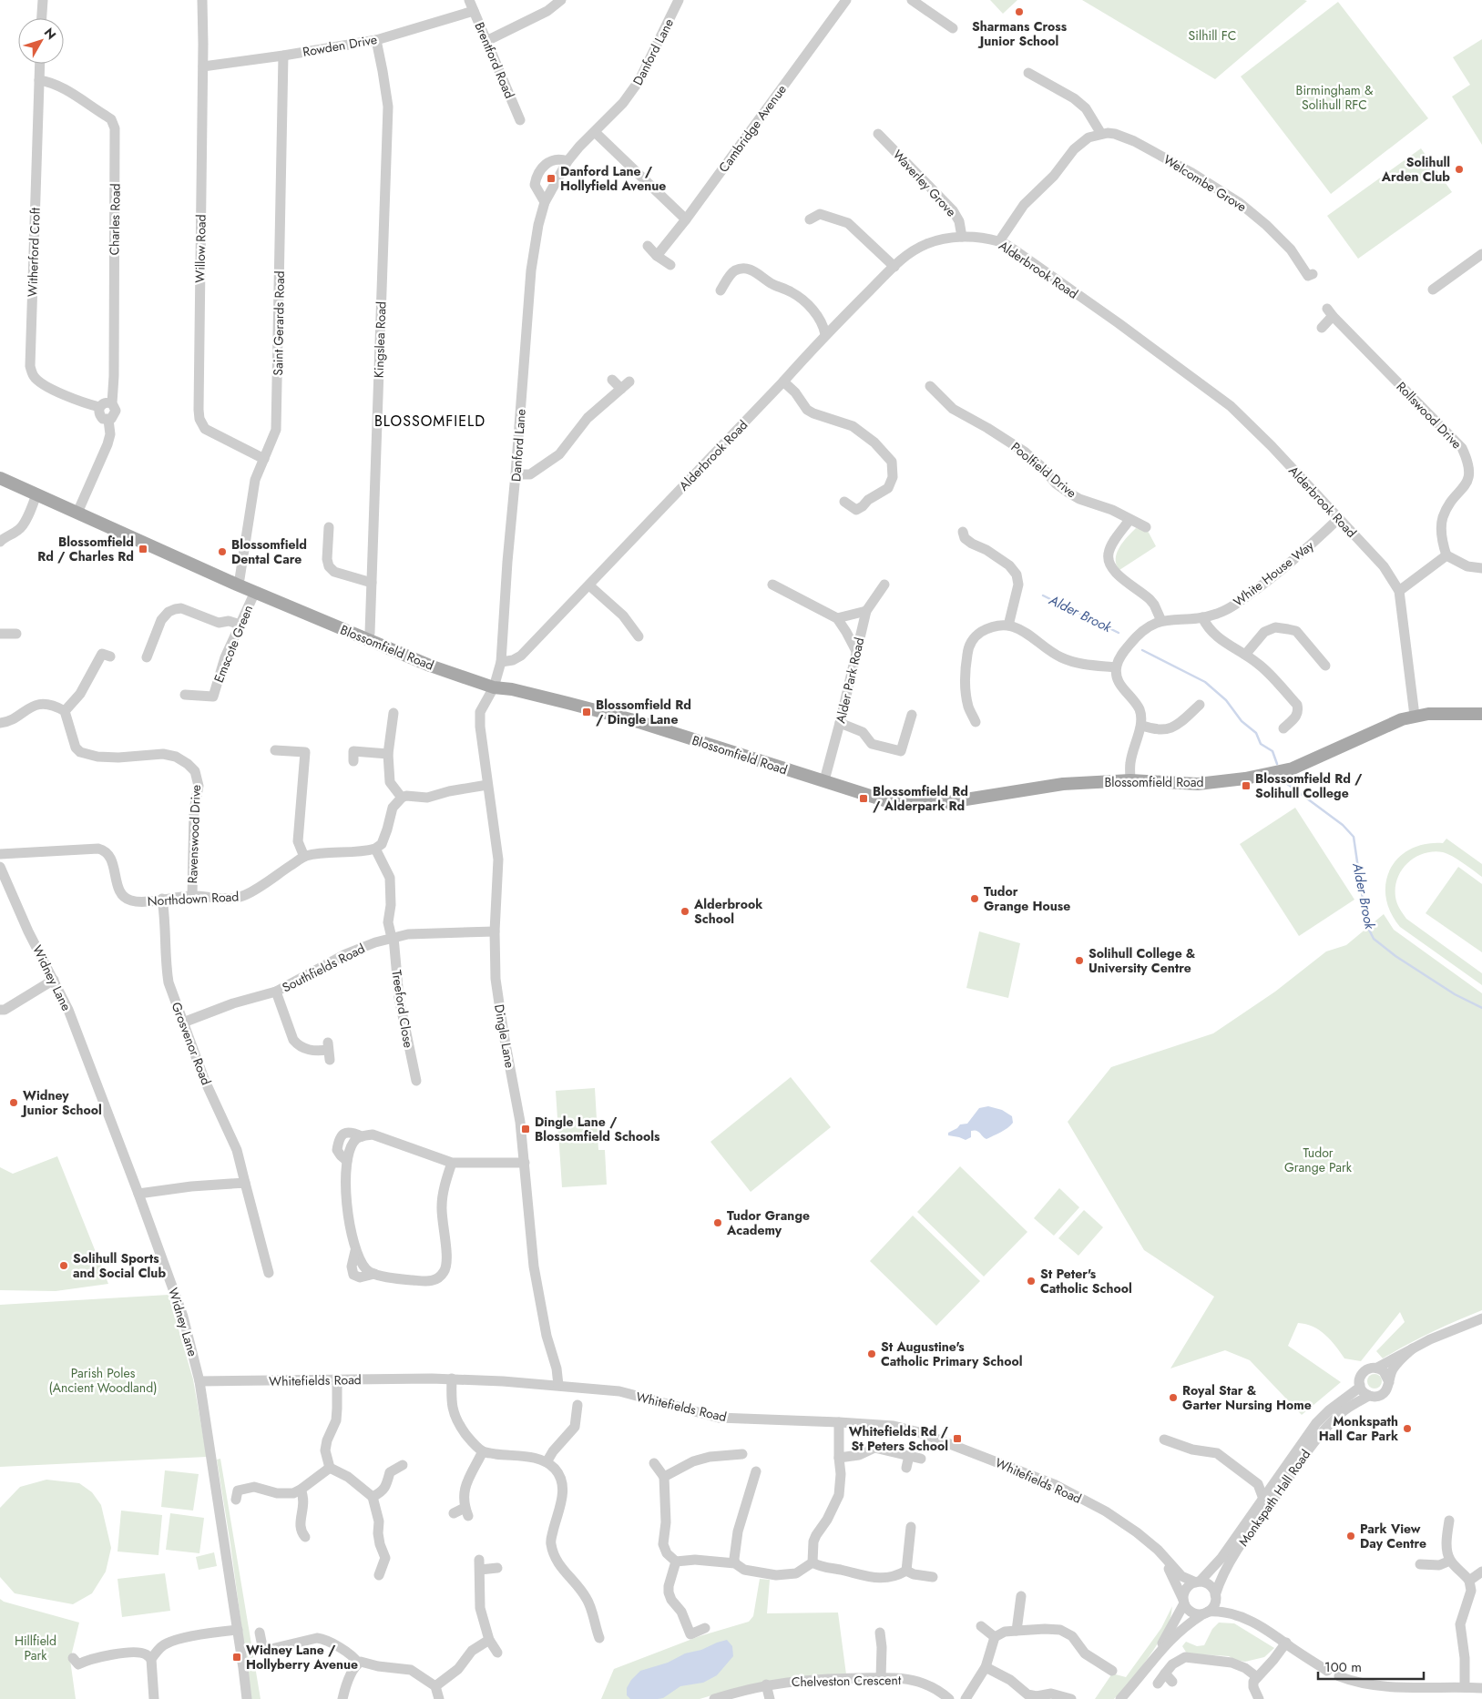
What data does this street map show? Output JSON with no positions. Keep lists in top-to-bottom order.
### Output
{
  "streets": {
    "main road": ["Blossomfield Road"],
    "street": [
      "Rowden Drive",
      "Danford Lane",
      "Brentford Road",
      "Cambridge Avenue",
      "Waverley Grove",
      "Welcombe Grove",
      "Charles Road",
      "Willow Road",
      "Witherford Croft",
      "Alderbrook Road",
      "Saint Gerards Road",
      "Kingslea Road",
      "Rollswood Drive",
      "Poolfield Drive",
      "White House Way",
      "Emscote Green",
      "Alder Park Road",
      "Ravenswood Drive",
      "Northdown Road",
      "Southfields Road",
      "Widney Lane",
      "Treeford Close",
      "Dingle Lane",
      "Grosvenor Road",
      "Whitefields Road",
      "Monkspath Hall Road",
      "Chelveston Crescent"
    ]
  },
  "crossings": [
    ["Rowden Drive", "Brentford Road"],
    ["Rowden Drive", "Willow Road"],
    ["Rowden Drive", "Saint Gerards Road"],
    ["Rowden Drive", "Kingslea Road"],
    ["Danford Lane", "Alderbrook Road"],
    ["Danford Lane", "Blossomfield Road"],
    ["Danford Lane", "Dingle Lane"],
    ["Waverley Grove", "Alderbrook Road"],
    ["Welcombe Grove", "Alderbrook Road"],
    ["Charles Road", "Witherford Croft"],
    ["Charles Road", "Blossomfield Road"],
    ["Willow Road", "Saint Gerards Road"],
    ["Alderbrook Road", "White House Way"],
    ["Alderbrook Road", "Blossomfield Road"],
    ["Saint Gerards Road", "Blossomfield Road"],
    ["Kingslea Road", "Blossomfield Road"],
    ["Emscote Green", "Blossomfield Road"],
    ["Blossomfield Road", "Alder Park Road"],
    ["Blossomfield Road", "Dingle Lane"],
    ["Ravenswood Drive", "Northdown Road"],
    ["Northdown Road", "Treeford Close"],
    ["Northdown Road", "Grosvenor Road"],
    ["Southfields Road", "Treeford Close"],
    ["Southfields Road", "Dingle Lane"],
    ["Southfields Road", "Grosvenor Road"],
    ["Widney Lane", "Whitefields Road"],
    ["Dingle Lane", "Whitefields Road"],
    ["Whitefields Road", "Monkspath Hall Road"]
  ],
  "districts": ["BLOSSOMFIELD"],
  "water": ["Alder Brook"],
  "parks": [
    "Silhill FC",
    "Birmingham & Solihull RFC",
    "Tudor Grange Park",
    "Parish Poles (Ancient Woodland)",
    "Hillfield Park"
  ],
  "places": {
    "other": [
      "Sharmans Cross Junior School",
      "Solihull Arden Club",
      "Blossomfield Dental Care",
      "Tudor Grange House",
      "Alderbrook School",
      "Solihull College & University Centre",
      "Widney Junior School",
      "Tudor Grange Academy",
      "Solihull Sports and Social Club",
      "St Peter's Catholic School",
      "St Augustine's Catholic Primary School",
      "Royal Star & Garter Nursing Home",
      "Monkspath Hall Car Park",
      "Park View Day Centre"
    ],
    "transit": [
      "Danford Lane / Hollyfield Avenue",
      "Blossomfield Rd / Charles Rd",
      "Blossomfield Rd / Dingle Lane",
      "Blossomfield Rd / Solihull College",
      "Blossomfield Rd / Alderpark Rd",
      "Dingle Lane / Blossomfield Schools",
      "Whitefields Rd / St Peters School",
      "Widney Lane / Hollyberry Avenue"
    ]
  },
  "scale_bar": "100 m",
  "north": "top right"
}
